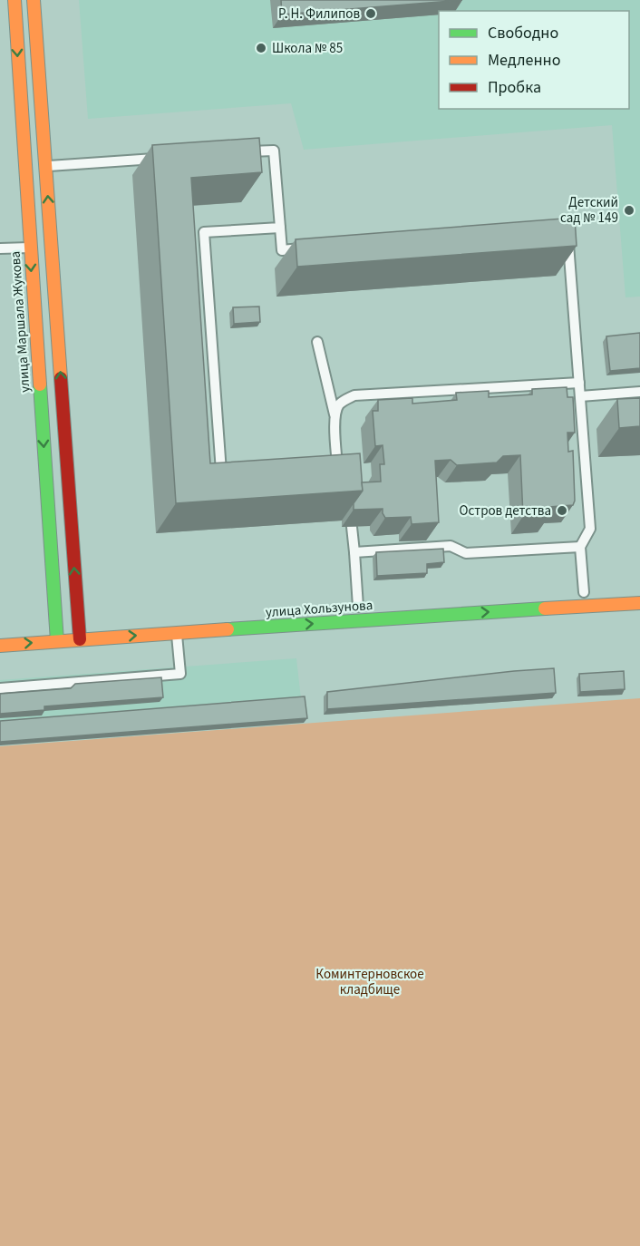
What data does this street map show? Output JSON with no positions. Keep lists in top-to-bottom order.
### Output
{
  "streets": {
    "street": ["улица Маршала Жукова", "улица Хользунова"]
  },
  "crossings": [
    ["улица Маршала Жукова", "улица Хользунова"]
  ],
  "one_way": ["улица Хользунова"],
  "parks": ["Коминтерновское кладбище"],
  "places": [
    "Р. Н. Филипов",
    "Школа № 85",
    "Детский сад № 149",
    "Остров детства"
  ],
  "legend": ["Свободно", "Медленно", "Пробка"]
}
